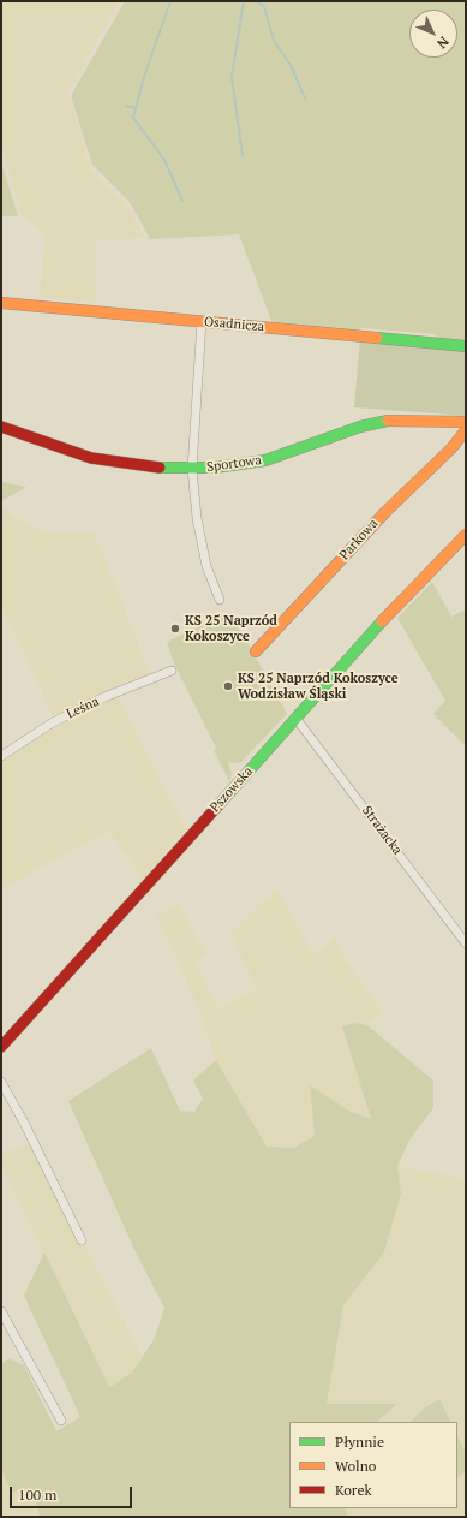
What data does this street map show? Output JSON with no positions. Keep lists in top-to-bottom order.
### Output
{
  "streets": {
    "street": [
      "Osadnicza",
      "Sportowa",
      "Parkowa",
      "Leśna",
      "Pszowska",
      "Strażacka"
    ]
  },
  "crossings": [
    ["Pszowska", "Strażacka"]
  ],
  "places": ["KS 25 Naprzód Kokoszyce", "KS 25 Naprzód Kokoszyce Wodzisław Śląski"],
  "legend": ["Płynnie", "Wolno", "Korek"],
  "scale_bar": "100 m",
  "north": "bottom right"
}
